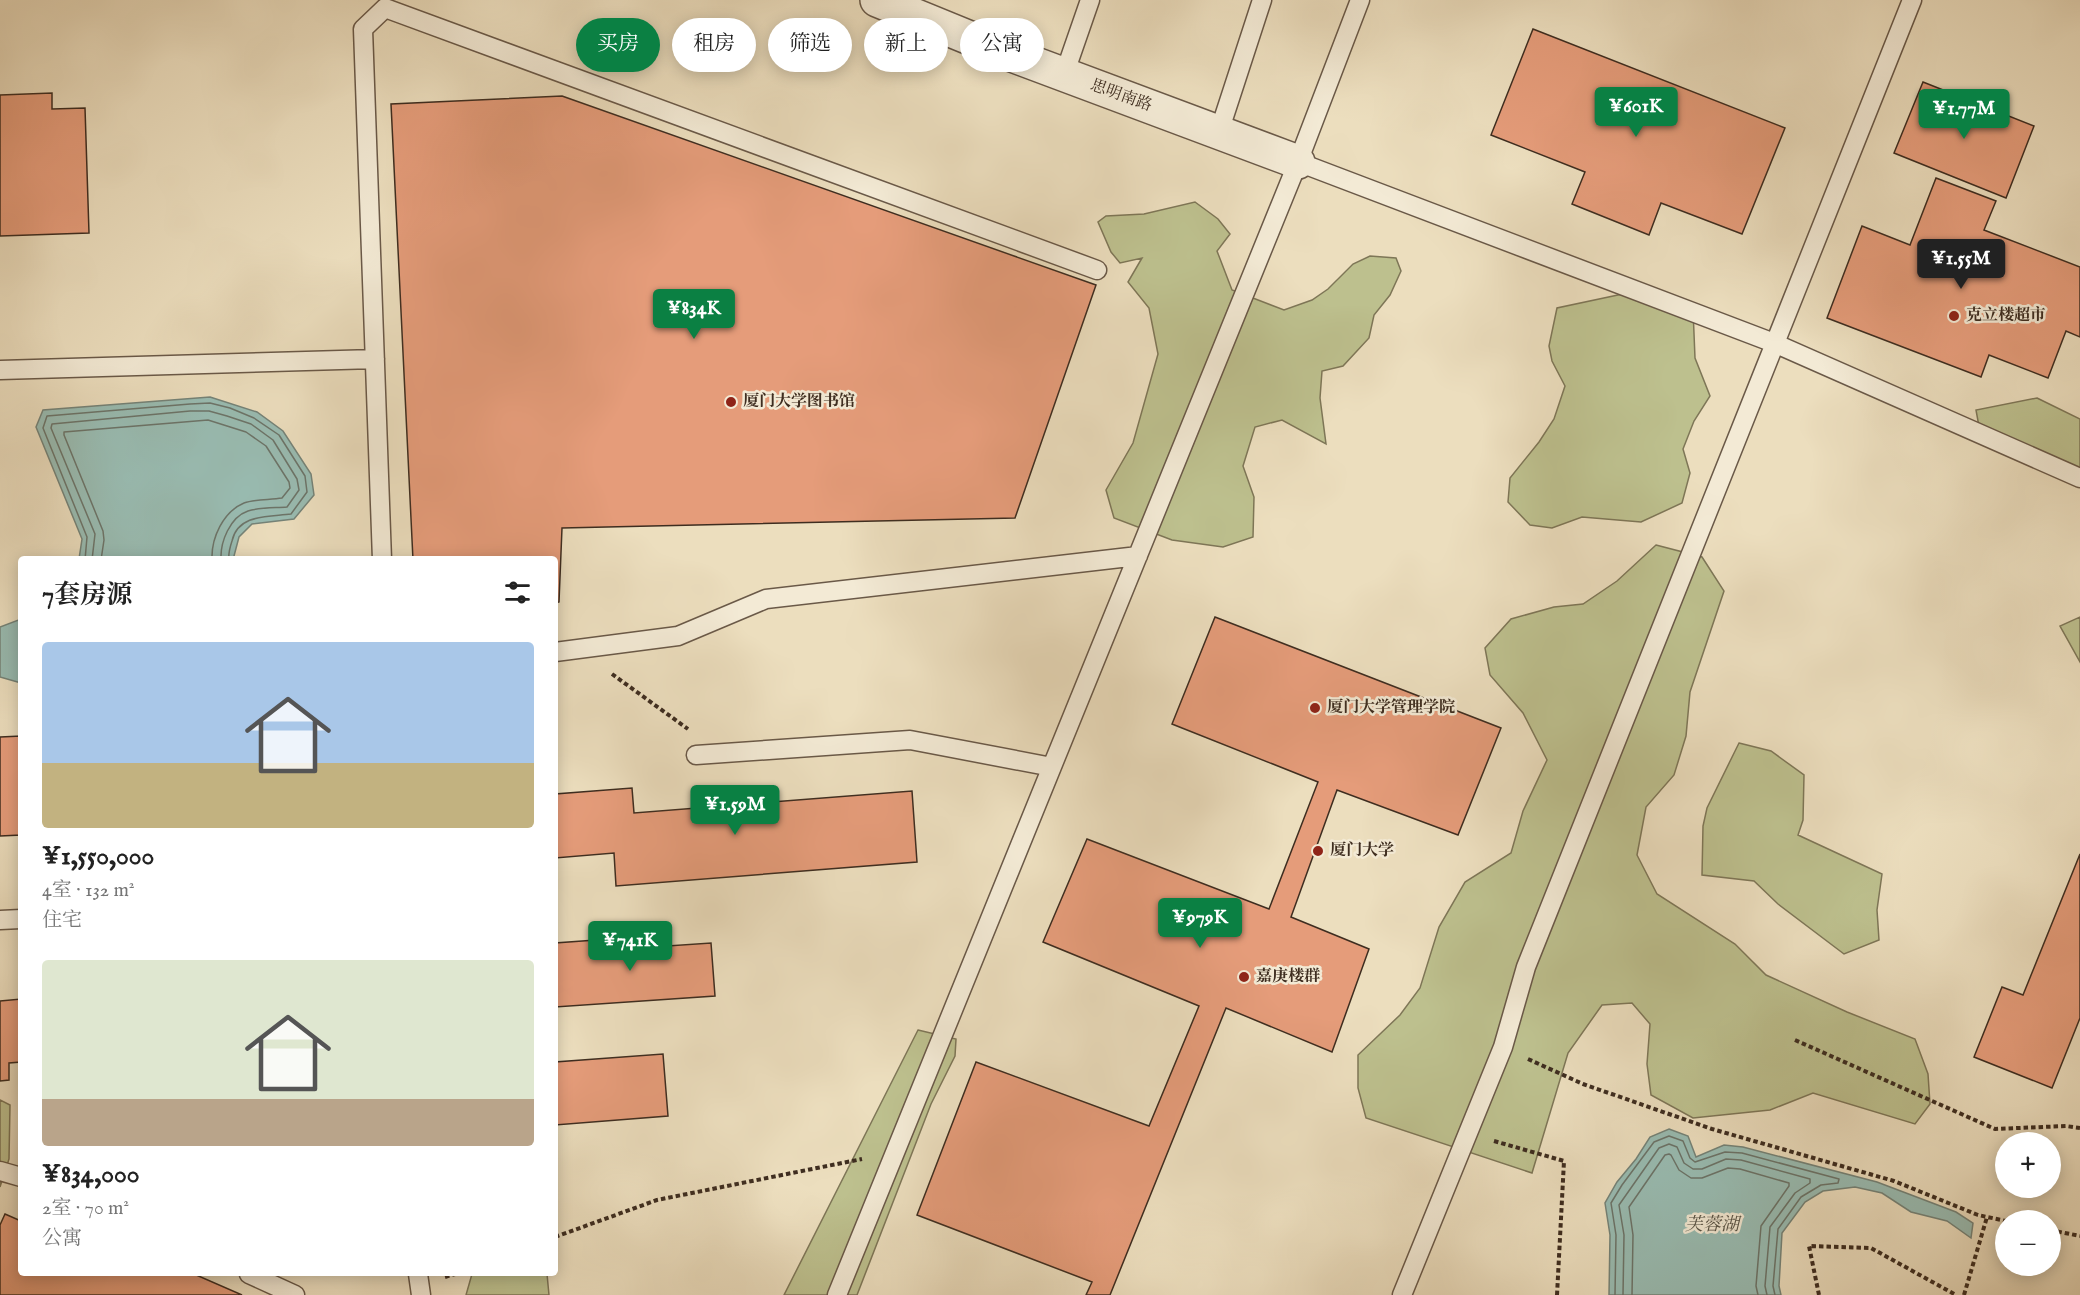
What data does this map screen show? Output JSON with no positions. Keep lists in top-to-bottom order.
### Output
{
  "streets": {
    "street": ["思明南路"]
  },
  "water": ["芙蓉湖"],
  "places": [
    "克立楼超市",
    "厦门大学图书馆",
    "厦门大学管理学院",
    "厦门大学",
    "嘉庚楼群"
  ],
  "page": {
    "chip": [
      "买房",
      "租房",
      "筛选",
      "新上",
      "公寓"
    ],
    "price": [
      "¥601K",
      "¥1.77M",
      "¥1.55M",
      "¥834K",
      "¥1.59M",
      "¥979K",
      "¥741K"
    ],
    "heading": "7套房源",
    "list": [
      {
        "name": "¥1,550,000",
        "note": "4室 · 132 m² · 住宅"
      },
      {
        "name": "¥834,000",
        "note": "2室 · 70 m² · 公寓"
      }
    ],
    "map_buttons": ["+", "−"]
  }
}
